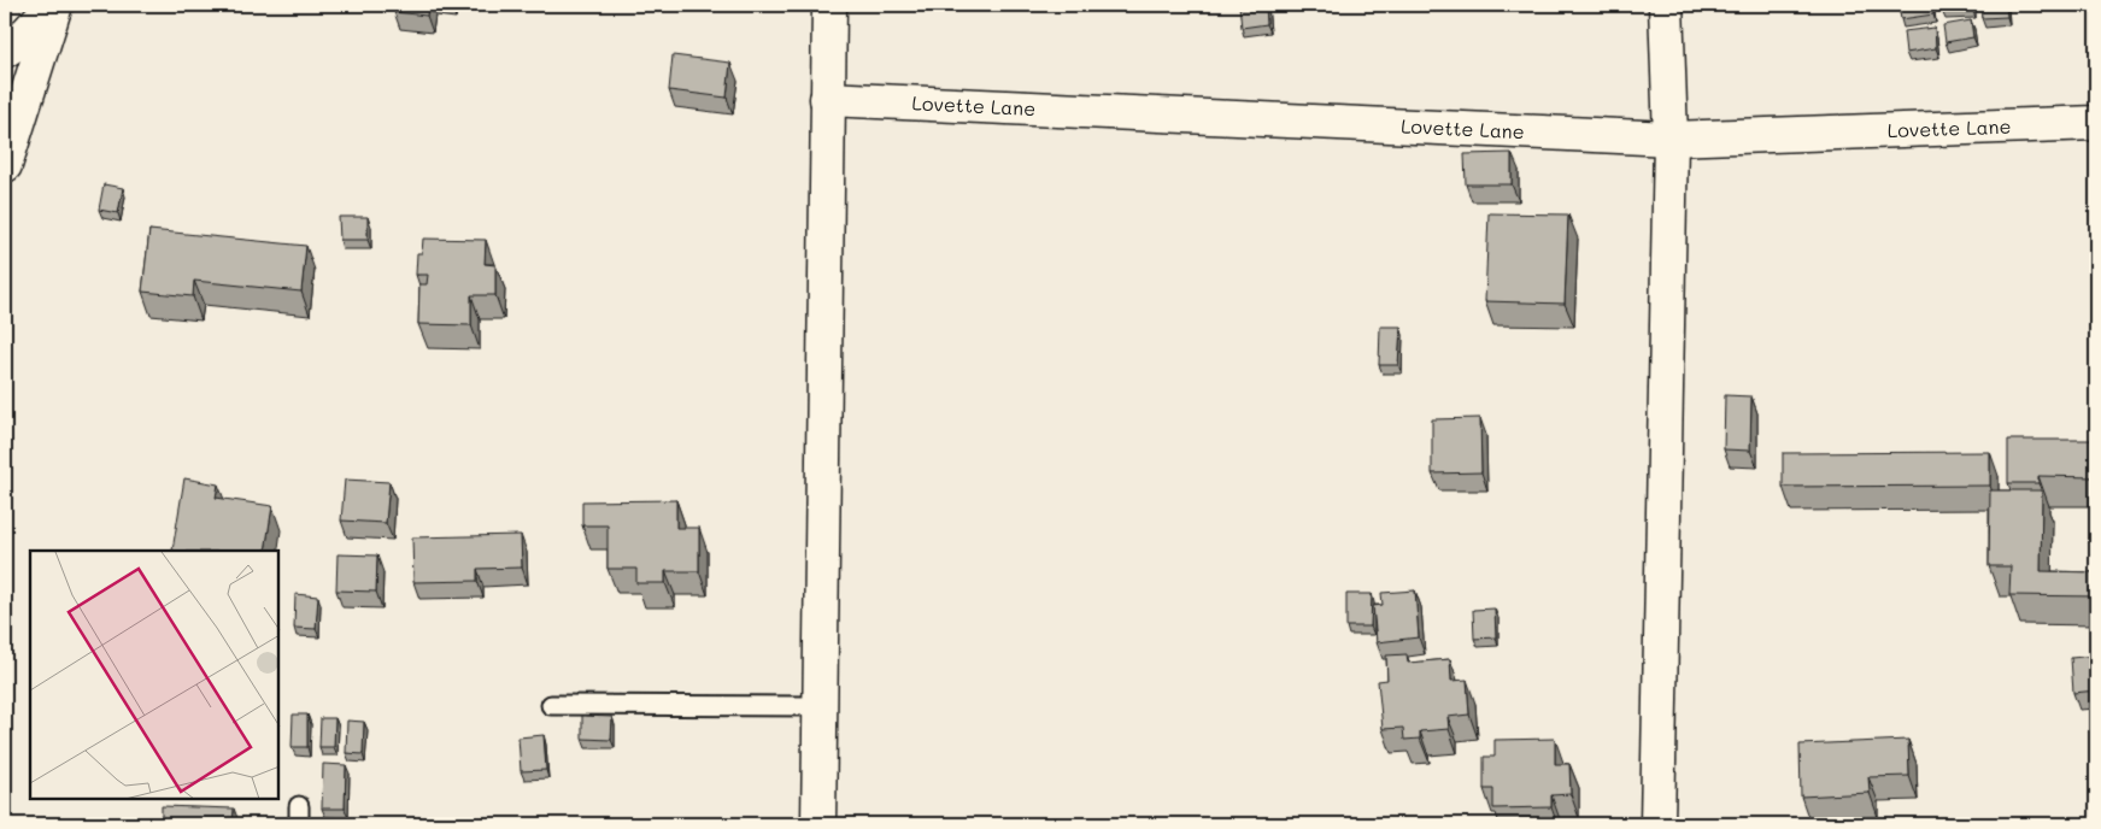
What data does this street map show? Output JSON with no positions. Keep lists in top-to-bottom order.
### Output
{
  "streets": {
    "street": ["Lovette Lane"]
  }
}
